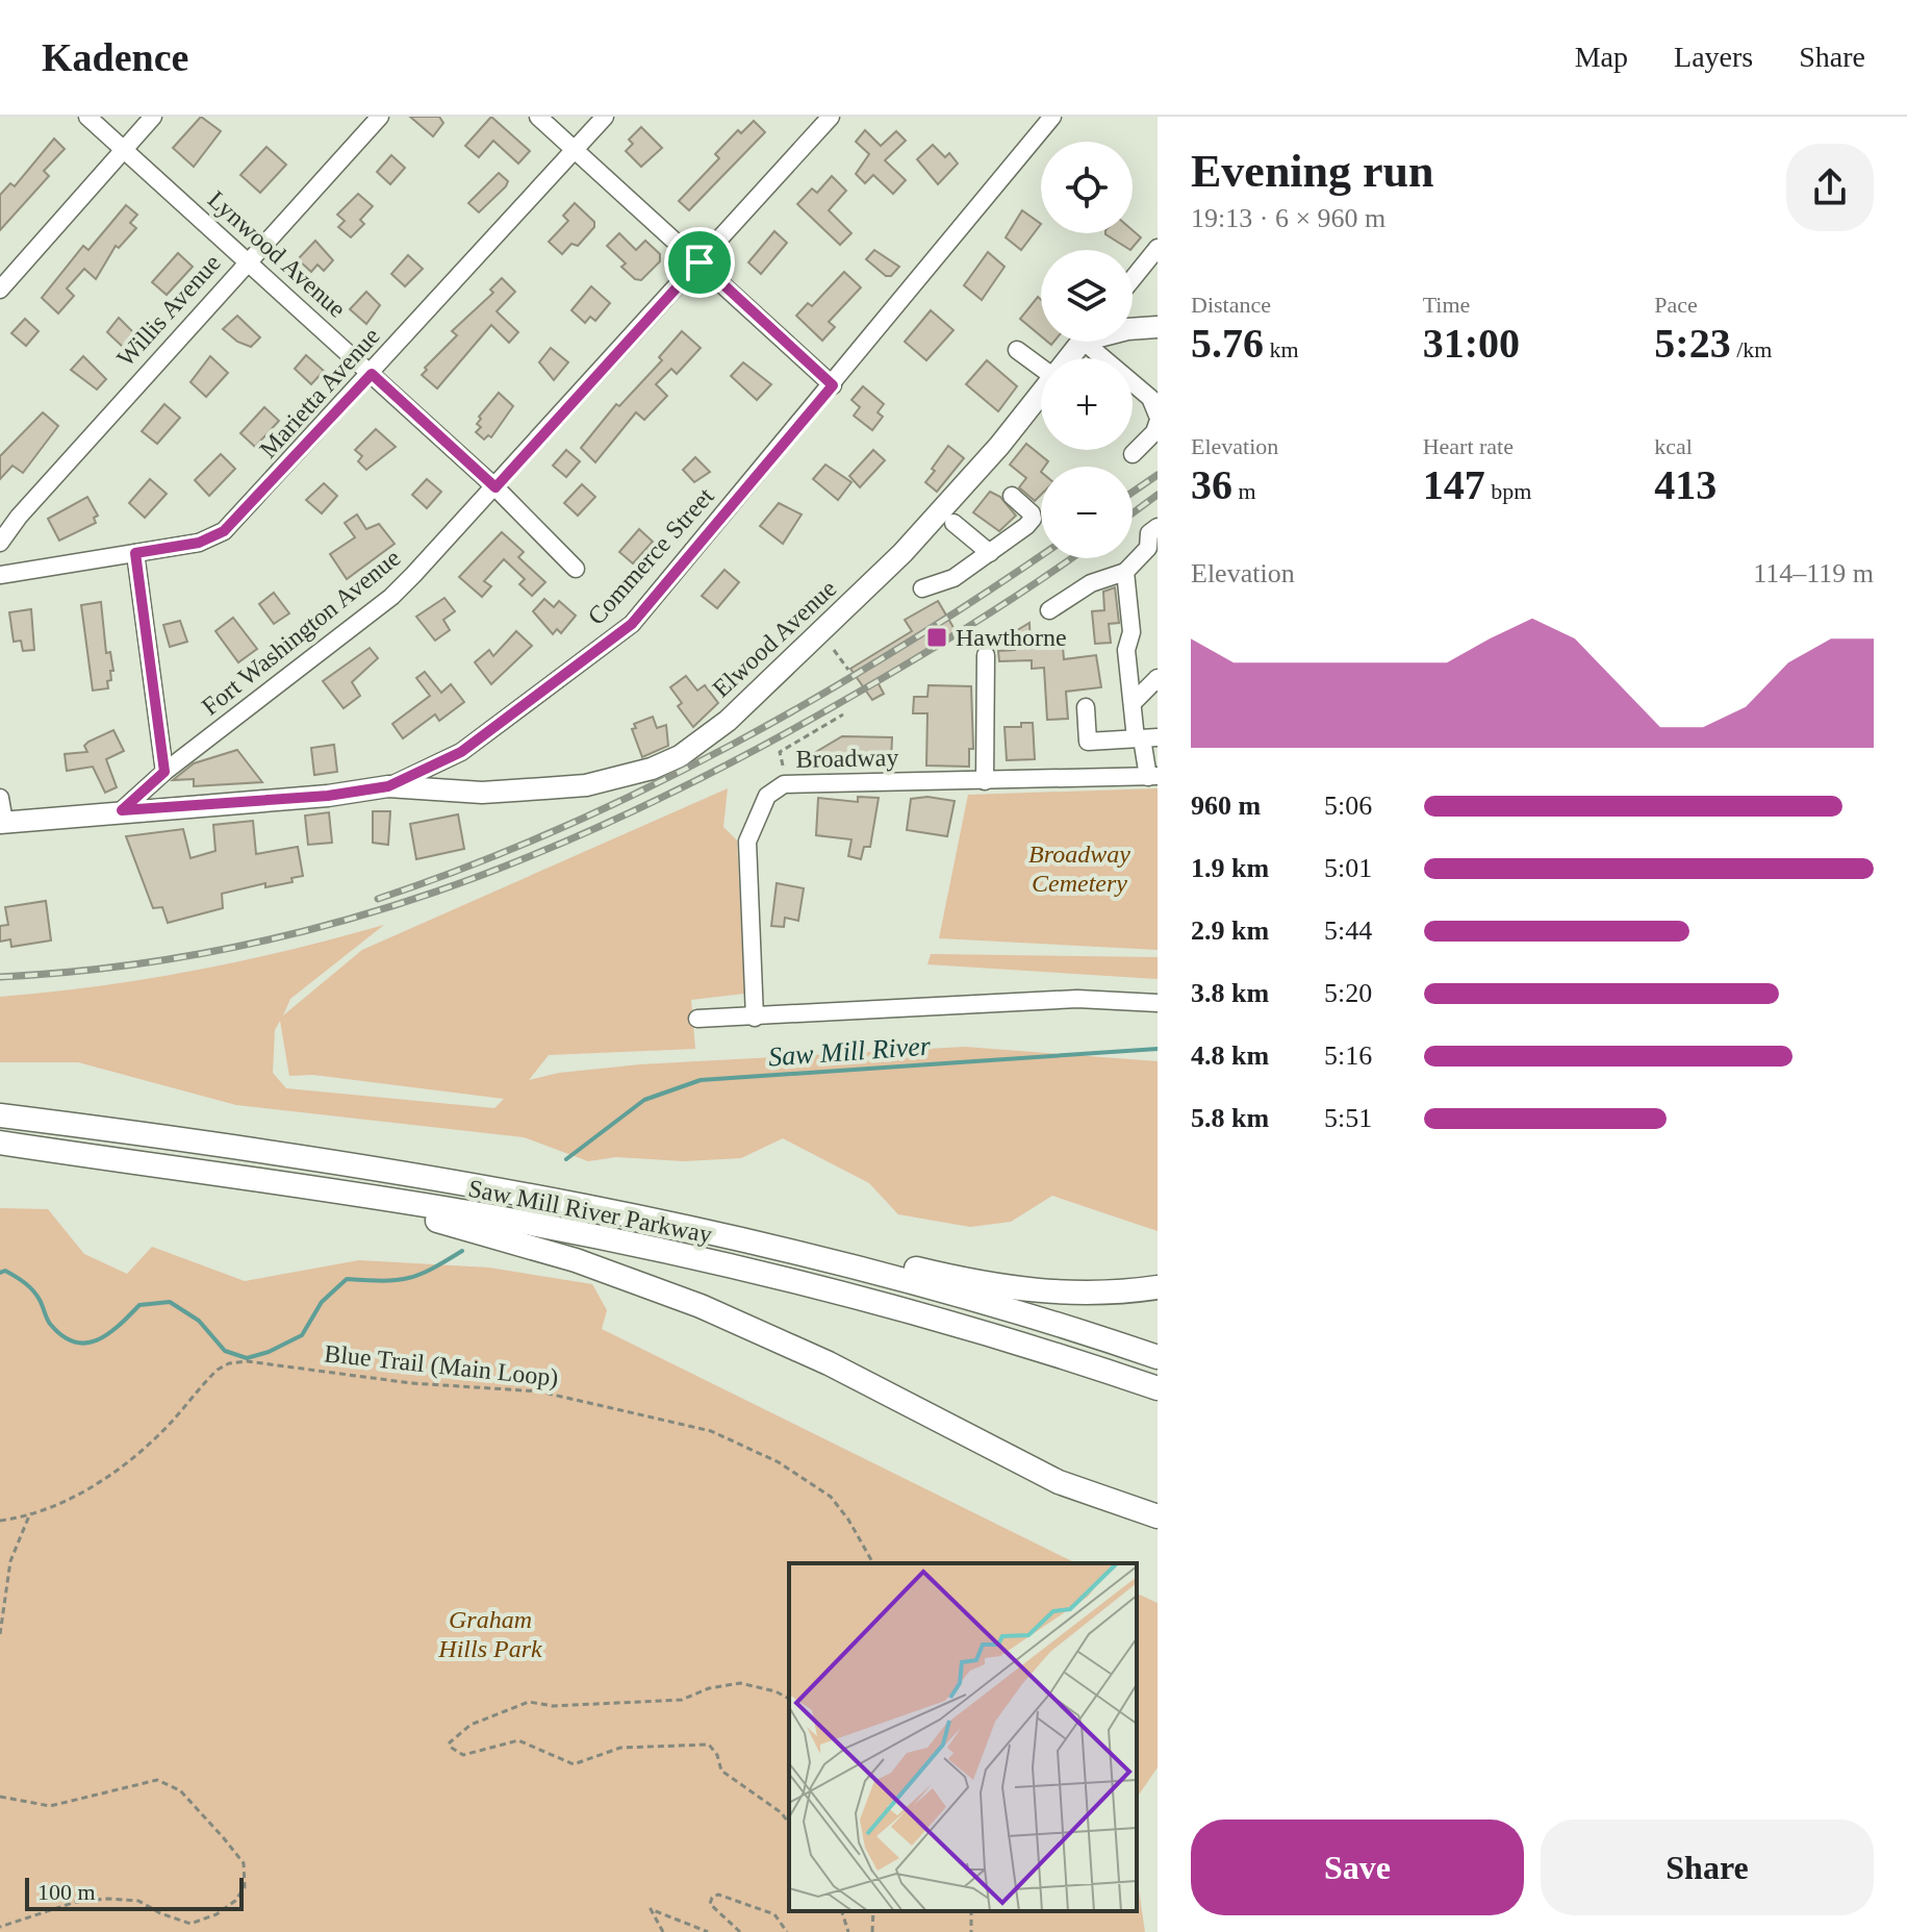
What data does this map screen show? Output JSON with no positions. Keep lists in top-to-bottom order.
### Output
{
  "streets": {
    "highway": ["Saw Mill River Parkway"],
    "main road": ["Commerce Street", "Elwood Avenue"],
    "street": [
      "Lynwood Avenue",
      "Willis Avenue",
      "Marietta Avenue",
      "Fort Washington Avenue",
      "Broadway"
    ],
    "path": ["Blue Trail (Main Loop)"]
  },
  "crossings": [
    ["Lynwood Avenue", "Willis Avenue"],
    ["Lynwood Avenue", "Marietta Avenue"],
    ["Lynwood Avenue", "Fort Washington Avenue"],
    ["Commerce Street", "Fort Washington Avenue"],
    ["Commerce Street", "Elwood Avenue"]
  ],
  "water": ["Saw Mill River"],
  "parks": ["Broadway Cemetery", "Graham Hills Park"],
  "places": {
    "transit": ["Hawthorne"]
  },
  "scale_bar": "100 m",
  "page": {
    "header": "Kadence",
    "nav": ["Map", "Layers", "Share"],
    "heading": ["Evening run", "19:13 · 6 × 960 m"],
    "map_buttons": ["+", "−"],
    "stats": [
      ["Distance", "5.76 km"],
      ["Time", "31:00"],
      ["Pace", "5:23 /km"],
      ["Elevation", "36 m"],
      ["Heart rate", "147 bpm"],
      ["kcal", "413"]
    ],
    "chart": ["Elevation", "114–119 m"],
    "list": [
      {
        "name": "960 m",
        "note": "5:06"
      },
      {
        "name": "1.9 km",
        "note": "5:01"
      },
      {
        "name": "2.9 km",
        "note": "5:44"
      },
      {
        "name": "3.8 km",
        "note": "5:20"
      },
      {
        "name": "4.8 km",
        "note": "5:16"
      },
      {
        "name": "5.8 km",
        "note": "5:51"
      }
    ],
    "buttons": ["Save", "Share"],
    "scale": "100 m"
  }
}
